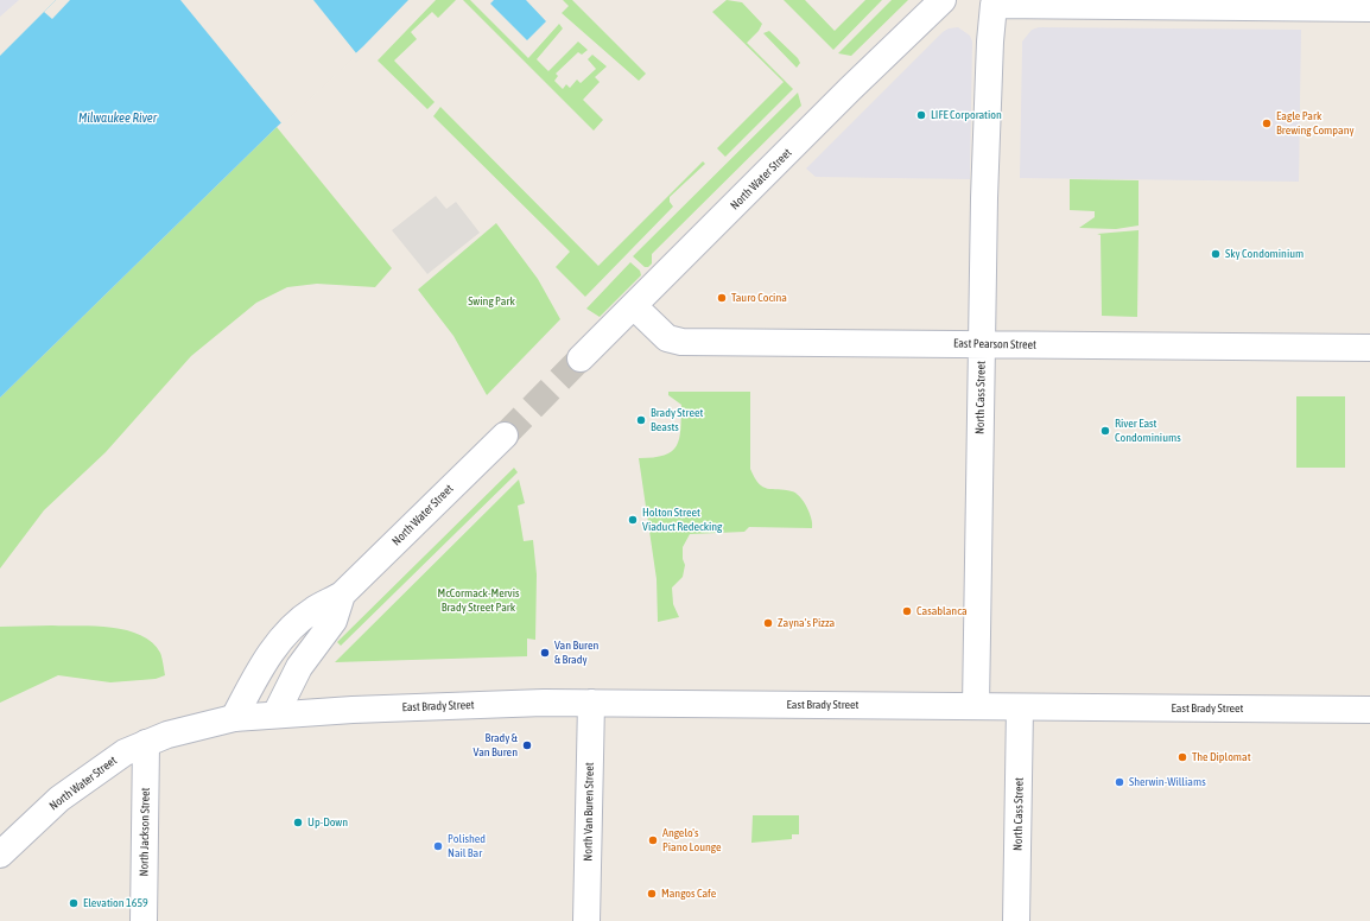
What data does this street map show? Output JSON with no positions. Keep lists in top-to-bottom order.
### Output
{
  "streets": {
    "street": [
      "North Water Street",
      "East Pearson Street",
      "North Cass Street",
      "East Brady Street",
      "North Van Buren Street",
      "North Jackson Street"
    ]
  },
  "crossings": [
    ["North Water Street", "East Pearson Street"],
    ["North Water Street", "East Brady Street"],
    ["North Water Street", "North Jackson Street"],
    ["East Pearson Street", "North Cass Street"],
    ["North Cass Street", "East Brady Street"],
    ["East Brady Street", "North Van Buren Street"]
  ],
  "water": ["Milwaukee River"],
  "parks": ["Swing Park", "McCormack-Mervis Brady Street Park"],
  "places": [
    "LIFE Corporation",
    "Eagle Park Brewing Company",
    "Sky Condominium",
    "Tauro Cocina",
    "Brady Street Beasts",
    "River East Condominiums",
    "Holton Street Viaduct Redecking",
    "Casablanca",
    "Zayna's Pizza",
    "Van Buren & Brady",
    "Brady & Van Buren",
    "The Diplomat",
    "Sherwin-Williams",
    "Up-Down",
    "Angelo's Piano Lounge",
    "Polished Nail Bar",
    "Mangos Cafe",
    "Elevation 1659"
  ]
}
